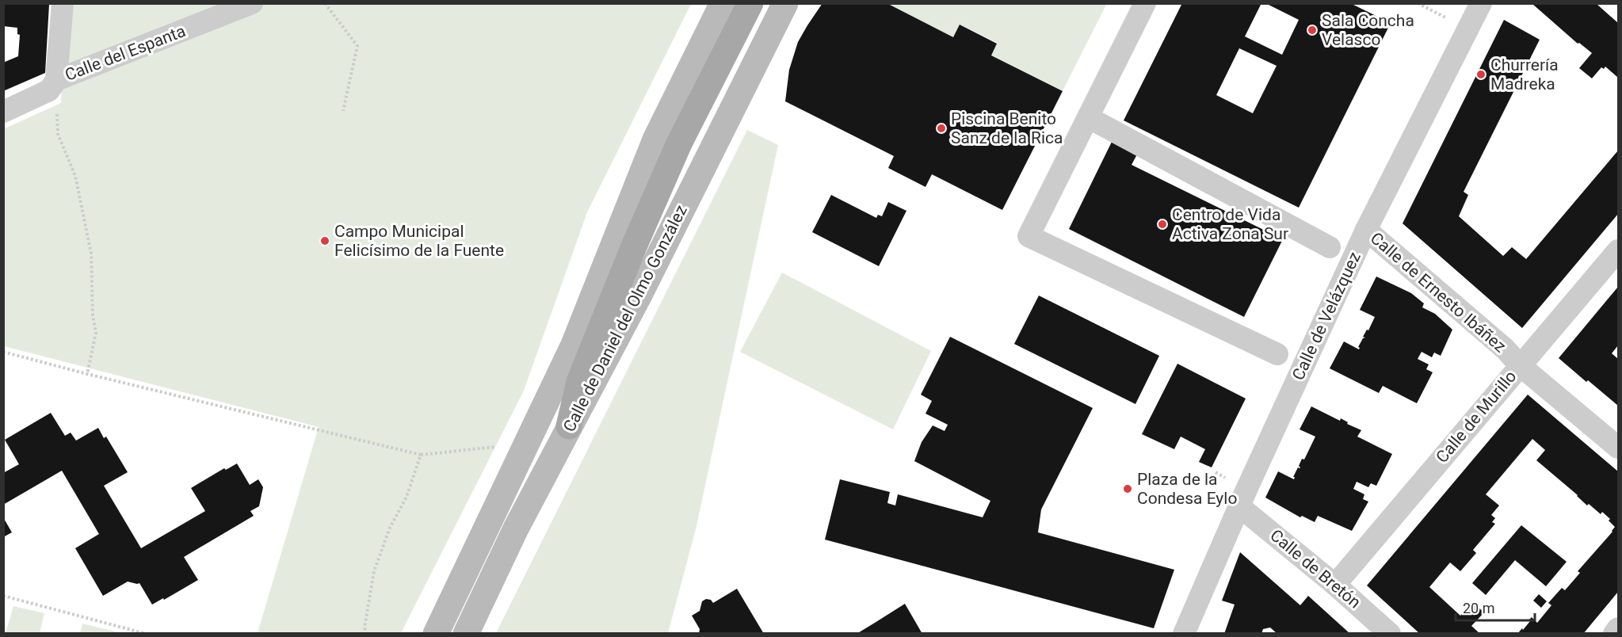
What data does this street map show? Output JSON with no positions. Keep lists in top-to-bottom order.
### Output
{
  "streets": {
    "main road": ["Calle de Daniel del Olmo González"],
    "street": [
      "Calle del Espanta",
      "Calle de Ernesto Ibáñez",
      "Calle de Velázquez",
      "Calle de Murillo",
      "Calle de Bretón"
    ]
  },
  "crossings": [
    ["Calle de Ernesto Ibáñez", "Calle de Velázquez"],
    ["Calle de Ernesto Ibáñez", "Calle de Murillo"],
    ["Calle de Velázquez", "Calle de Bretón"],
    ["Calle de Murillo", "Calle de Bretón"]
  ],
  "places": [
    "Sala Concha Velasco",
    "Churrería Madreka",
    "Piscina Benito Sanz de la Rica",
    "Centro de Vida Activa Zona Sur",
    "Campo Municipal Felicísimo de la Fuente",
    "Plaza de la Condesa Eylo"
  ],
  "scale_bar": "20 m"
}
